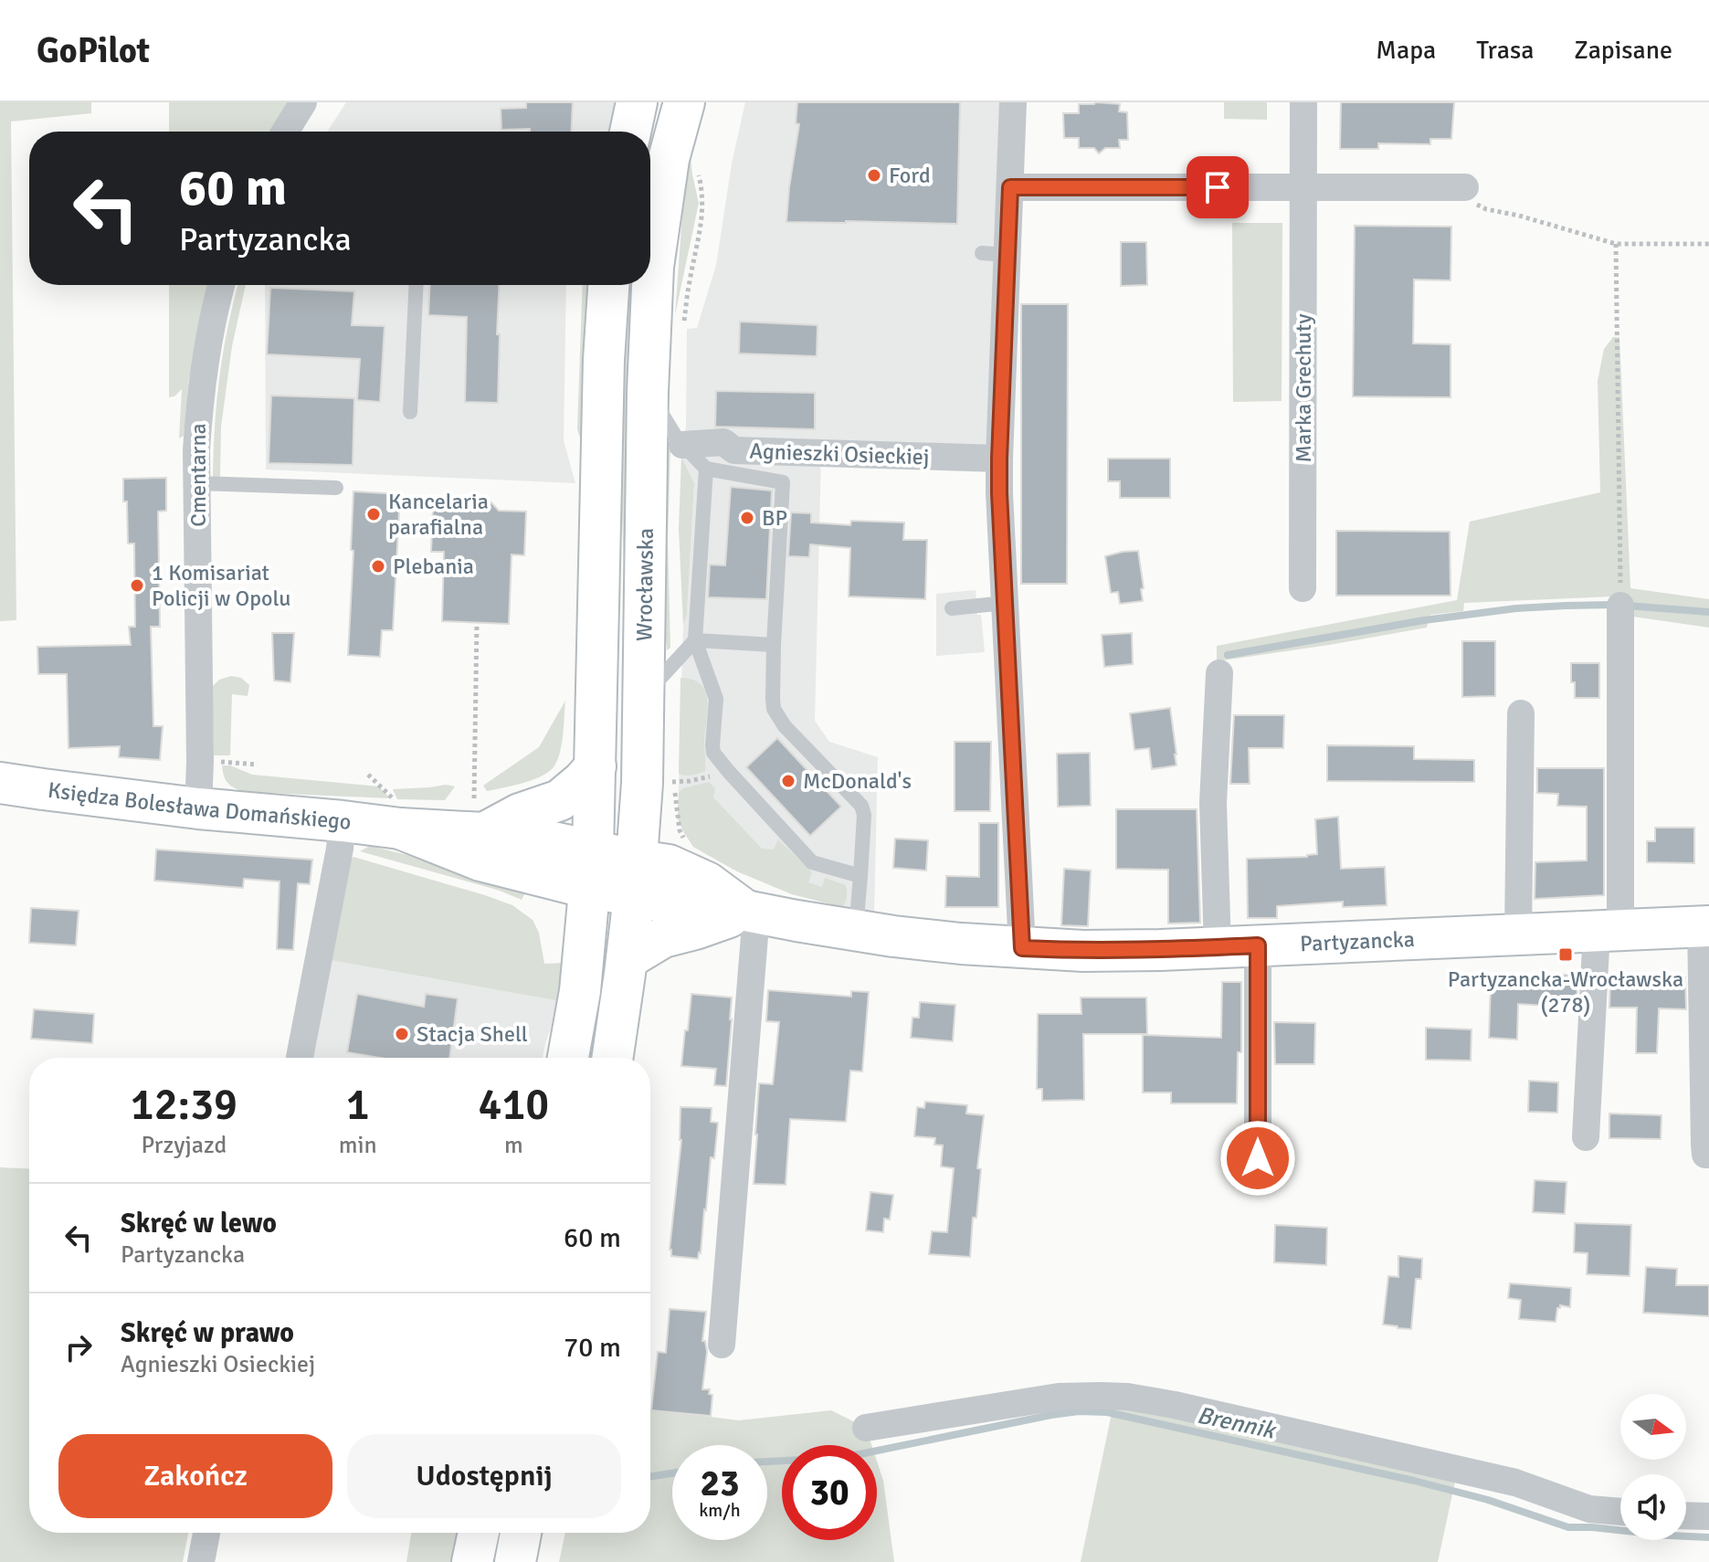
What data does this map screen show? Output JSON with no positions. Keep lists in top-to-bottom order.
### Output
{
  "streets": {
    "main road": ["Wrocławska", "Księdza Bolesława Domańskiego", "Partyzancka"],
    "street": ["Marka Grechuty", "Agnieszki Osieckiej", "Cmentarna"]
  },
  "crossings": [
    ["Cmentarna", "Księdza Bolesława Domańskiego"],
    ["Wrocławska", "Księdza Bolesława Domańskiego"],
    ["Wrocławska", "Partyzancka"],
    ["Księdza Bolesława Domańskiego", "Partyzancka"]
  ],
  "water": ["Brennik"],
  "places": {
    "other": [
      "Ford",
      "Kancelaria parafialna",
      "BP",
      "Plebania",
      "1 Komisariat Policji w Opolu",
      "McDonald's",
      "Stacja Shell"
    ],
    "transit": ["Partyzancka-Wrocławska (278)"]
  },
  "north": "right",
  "page": {
    "header": "GoPilot",
    "nav": ["Mapa", "Trasa", "Zapisane"],
    "turn": ["60 m", "Partyzancka"],
    "eta": [
      "12:39",
      "Przyjazd",
      "1",
      "min",
      "410",
      "m"
    ],
    "list": [
      {
        "name": "Skręć w lewo",
        "note": "Partyzancka",
        "value": "60 m"
      },
      {
        "name": "Skręć w prawo",
        "note": "Agnieszki Osieckiej",
        "value": "70 m"
      }
    ],
    "buttons": ["Zakończ", "Udostępnij"],
    "speed": "23 km/h",
    "limit": "30"
  }
}
